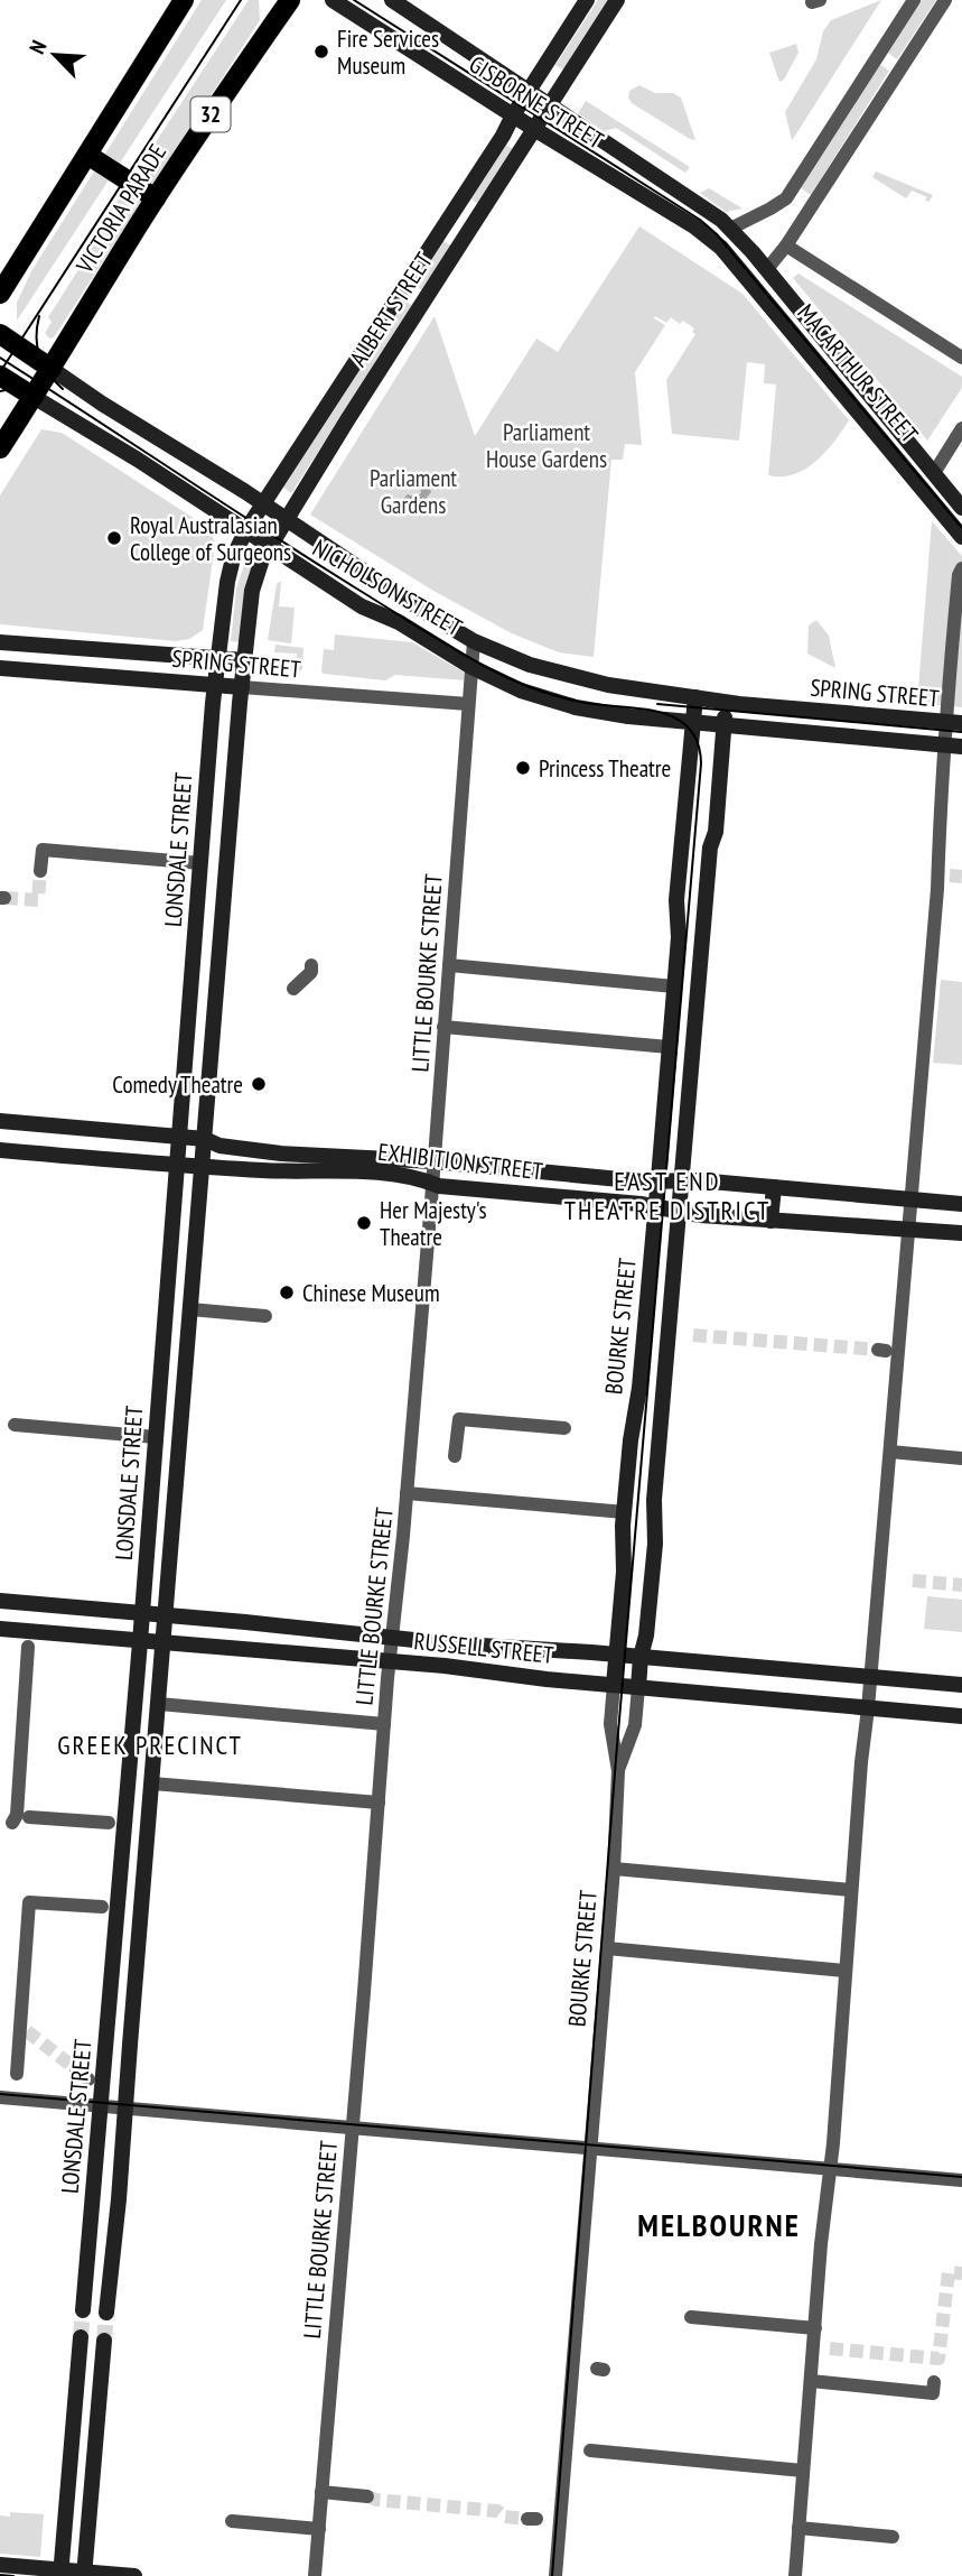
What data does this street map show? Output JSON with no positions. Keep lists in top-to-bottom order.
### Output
{
  "streets": {
    "main road": ["32", "VICTORIA PARADE", "NICHOLSON STREET"],
    "street": [
      "GISBORNE STREET",
      "ALBERT STREET",
      "MACARTHUR STREET",
      "SPRING STREET",
      "LONSDALE STREET",
      "LITTLE BOURKE STREET",
      "EXHIBITION STREET",
      "BOURKE STREET",
      "RUSSELL STREET"
    ]
  },
  "crossings": [
    ["GISBORNE STREET", "ALBERT STREET"],
    ["GISBORNE STREET", "MACARTHUR STREET"],
    ["VICTORIA PARADE", "NICHOLSON STREET"],
    ["ALBERT STREET", "NICHOLSON STREET"],
    ["ALBERT STREET", "SPRING STREET"],
    ["ALBERT STREET", "LONSDALE STREET"],
    ["NICHOLSON STREET", "SPRING STREET"],
    ["NICHOLSON STREET", "LITTLE BOURKE STREET"],
    ["SPRING STREET", "LONSDALE STREET"],
    ["SPRING STREET", "LITTLE BOURKE STREET"],
    ["SPRING STREET", "BOURKE STREET"],
    ["LONSDALE STREET", "EXHIBITION STREET"],
    ["LONSDALE STREET", "RUSSELL STREET"],
    ["LITTLE BOURKE STREET", "EXHIBITION STREET"],
    ["LITTLE BOURKE STREET", "RUSSELL STREET"],
    ["EXHIBITION STREET", "BOURKE STREET"],
    ["BOURKE STREET", "RUSSELL STREET"]
  ],
  "districts": ["EAST END THEATRE DISTRICT", "GREEK PRECINCT", "MELBOURNE"],
  "parks": ["Parliament House Gardens", "Parliament Gardens"],
  "places": [
    "Fire Services Museum",
    "Royal Australasian College of Surgeons",
    "Princess Theatre",
    "Comedy Theatre",
    "Her Majesty's Theatre",
    "Chinese Museum"
  ],
  "north": "top left"
}
